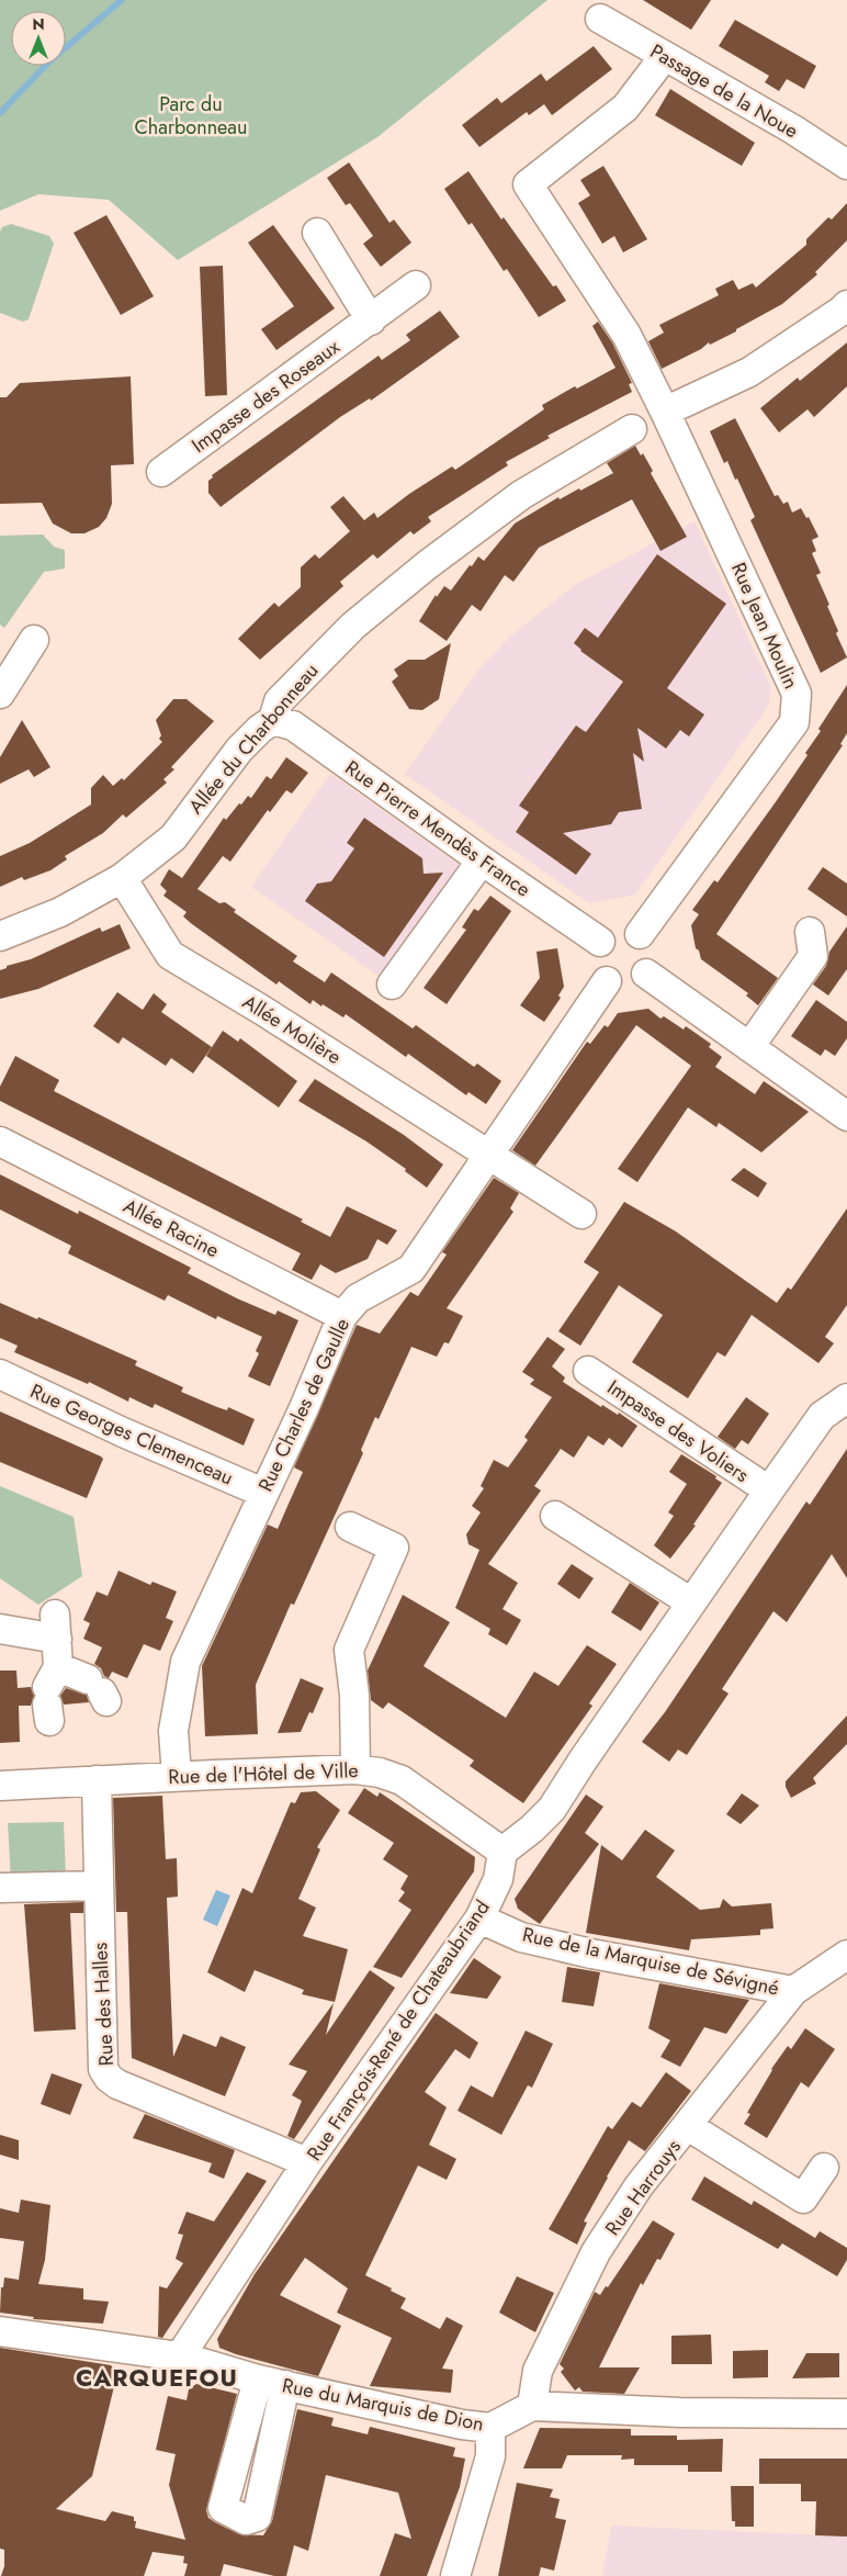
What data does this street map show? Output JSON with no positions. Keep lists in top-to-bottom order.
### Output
{
  "streets": {
    "street": [
      "Passage de la Noue",
      "Impasse des Roseaux",
      "Rue Jean Moulin",
      "Allée du Charbonneau",
      "Rue Pierre Mendès France",
      "Allée Molière",
      "Allée Racine",
      "Rue Charles de Gaulle",
      "Impasse des Voliers",
      "Rue Georges Clemenceau",
      "Rue de l'Hôtel de Ville",
      "Rue de la Marquise de Sévigné",
      "Rue des Halles",
      "Rue François-René de Chateaubriand",
      "Rue Harrouys",
      "Rue du Marquis de Dion"
    ]
  },
  "crossings": [
    ["Passage de la Noue", "Rue Jean Moulin"],
    ["Rue Jean Moulin", "Rue Pierre Mendès France"],
    ["Rue Jean Moulin", "Rue Charles de Gaulle"],
    ["Allée du Charbonneau", "Rue Pierre Mendès France"],
    ["Allée du Charbonneau", "Allée Molière"],
    ["Rue Pierre Mendès France", "Rue Charles de Gaulle"],
    ["Allée Molière", "Rue Charles de Gaulle"],
    ["Allée Racine", "Rue Charles de Gaulle"],
    ["Rue Charles de Gaulle", "Rue Georges Clemenceau"],
    ["Rue Charles de Gaulle", "Rue de l'Hôtel de Ville"],
    ["Rue de l'Hôtel de Ville", "Rue des Halles"],
    ["Rue de l'Hôtel de Ville", "Rue François-René de Chateaubriand"],
    ["Rue de la Marquise de Sévigné", "Rue François-René de Chateaubriand"],
    ["Rue de la Marquise de Sévigné", "Rue Harrouys"],
    ["Rue des Halles", "Rue François-René de Chateaubriand"],
    ["Rue François-René de Chateaubriand", "Rue du Marquis de Dion"],
    ["Rue Harrouys", "Rue du Marquis de Dion"]
  ],
  "districts": ["CARQUEFOU"],
  "parks": ["Parc du Charbonneau"],
  "north": "top"
}
